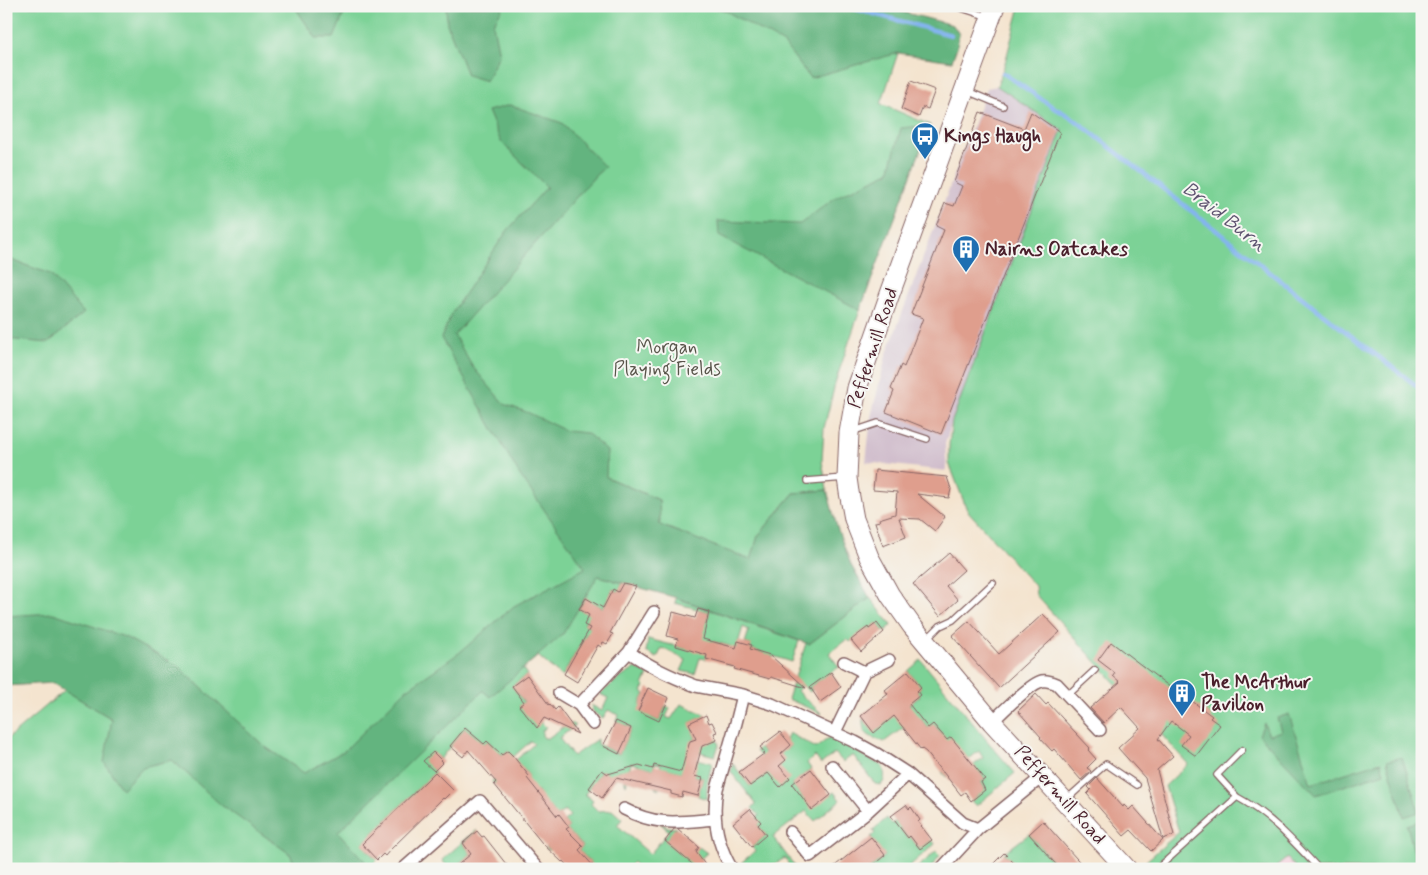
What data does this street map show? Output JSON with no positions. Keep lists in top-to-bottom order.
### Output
{
  "streets": {
    "main road": ["Peffermill Road"]
  },
  "water": ["Braid Burn"],
  "parks": ["Morgan Playing Fields"],
  "places": {
    "bus stop": ["Kings Haugh"],
    "building": ["Nairns Oatcakes", "The McArthur Pavilion"]
  }
}
